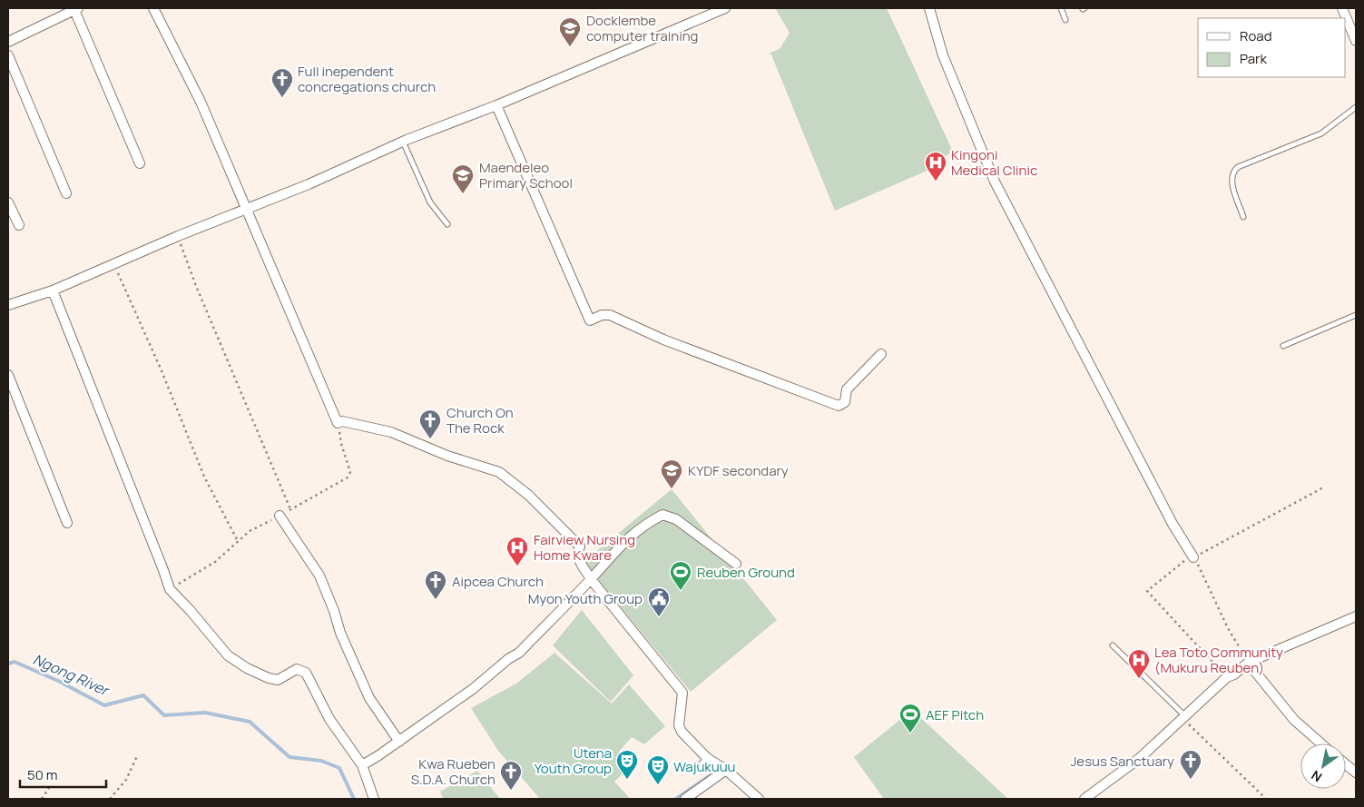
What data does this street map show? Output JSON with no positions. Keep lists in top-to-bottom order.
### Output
{
  "water": ["Ngong River"],
  "places": {
    "school or university": ["Docklembe computer training", "Maendeleo Primary School", "KYDF secondary"],
    "church": [
      "Full inependent concregations church",
      "Church On The Rock",
      "Aipcea Church",
      "Jesus Sanctuary",
      "Kwa Rueben S.D.A. Church"
    ],
    "hospital": ["Kingoni Medical Clinic", "Fairview Nursing Home Kware", "Lea Toto Community (Mukuru Reuben)"],
    "sports": ["Reuben Ground", "AEF Pitch"],
    "public building": ["Myon Youth Group"],
    "theatre": ["Utena Youth Group", "Wajukuuu"]
  },
  "legend": ["Road", "Park"],
  "scale_bar": "50 m",
  "north": "bottom left"
}
